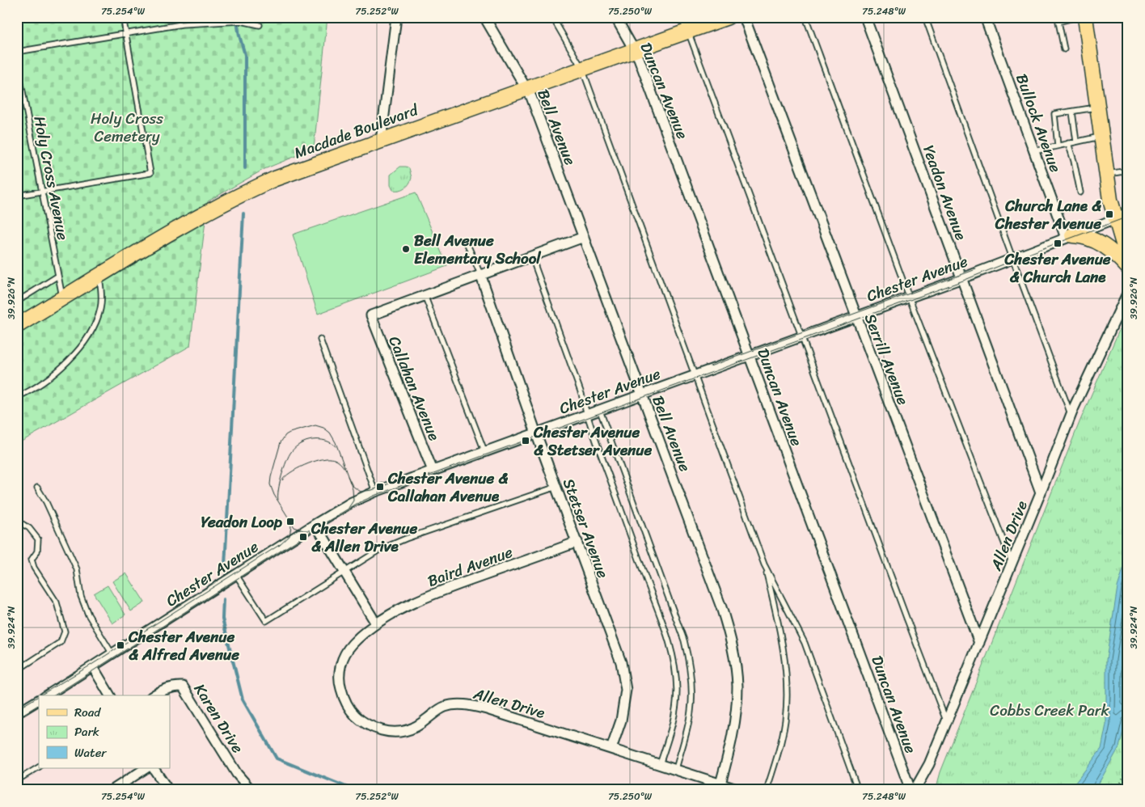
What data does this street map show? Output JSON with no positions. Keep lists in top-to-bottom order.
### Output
{
  "streets": {
    "main road": ["Macdade Boulevard"],
    "street": [
      "Duncan Avenue",
      "Bullock Avenue",
      "Bell Avenue",
      "Yeadon Avenue",
      "Chester Avenue",
      "Serrill Avenue",
      "Callahan Avenue",
      "Stetser Avenue",
      "Allen Drive",
      "Baird Avenue",
      "Karen Drive"
    ],
    "lane": ["Holy Cross Avenue"]
  },
  "crossings": [
    ["Duncan Avenue", "Macdade Boulevard"],
    ["Duncan Avenue", "Chester Avenue"],
    ["Bullock Avenue", "Chester Avenue"],
    ["Bell Avenue", "Macdade Boulevard"],
    ["Bell Avenue", "Chester Avenue"],
    ["Bell Avenue", "Allen Drive"],
    ["Macdade Boulevard", "Holy Cross Avenue"],
    ["Yeadon Avenue", "Chester Avenue"],
    ["Yeadon Avenue", "Allen Drive"],
    ["Chester Avenue", "Serrill Avenue"],
    ["Chester Avenue", "Callahan Avenue"],
    ["Chester Avenue", "Stetser Avenue"],
    ["Serrill Avenue", "Allen Drive"],
    ["Stetser Avenue", "Allen Drive"],
    ["Stetser Avenue", "Baird Avenue"],
    ["Allen Drive", "Baird Avenue"]
  ],
  "parks": ["Holy Cross Cemetery", "Cobbs Creek Park"],
  "places": {
    "transit": [
      "Church Lane & Chester Avenue",
      "Chester Avenue & Church Lane",
      "Chester Avenue & Stetser Avenue",
      "Chester Avenue & Callahan Avenue",
      "Yeadon Loop",
      "Chester Avenue & Allen Drive",
      "Chester Avenue & Alfred Avenue"
    ],
    "other": ["Bell Avenue Elementary School"]
  },
  "legend": ["Road", "Park", "Water"],
  "coordinates": [
    "75.254°W",
    "75.252°W",
    "75.250°W",
    "75.248°W",
    "39.926°N",
    "39.924°N"
  ]
}
